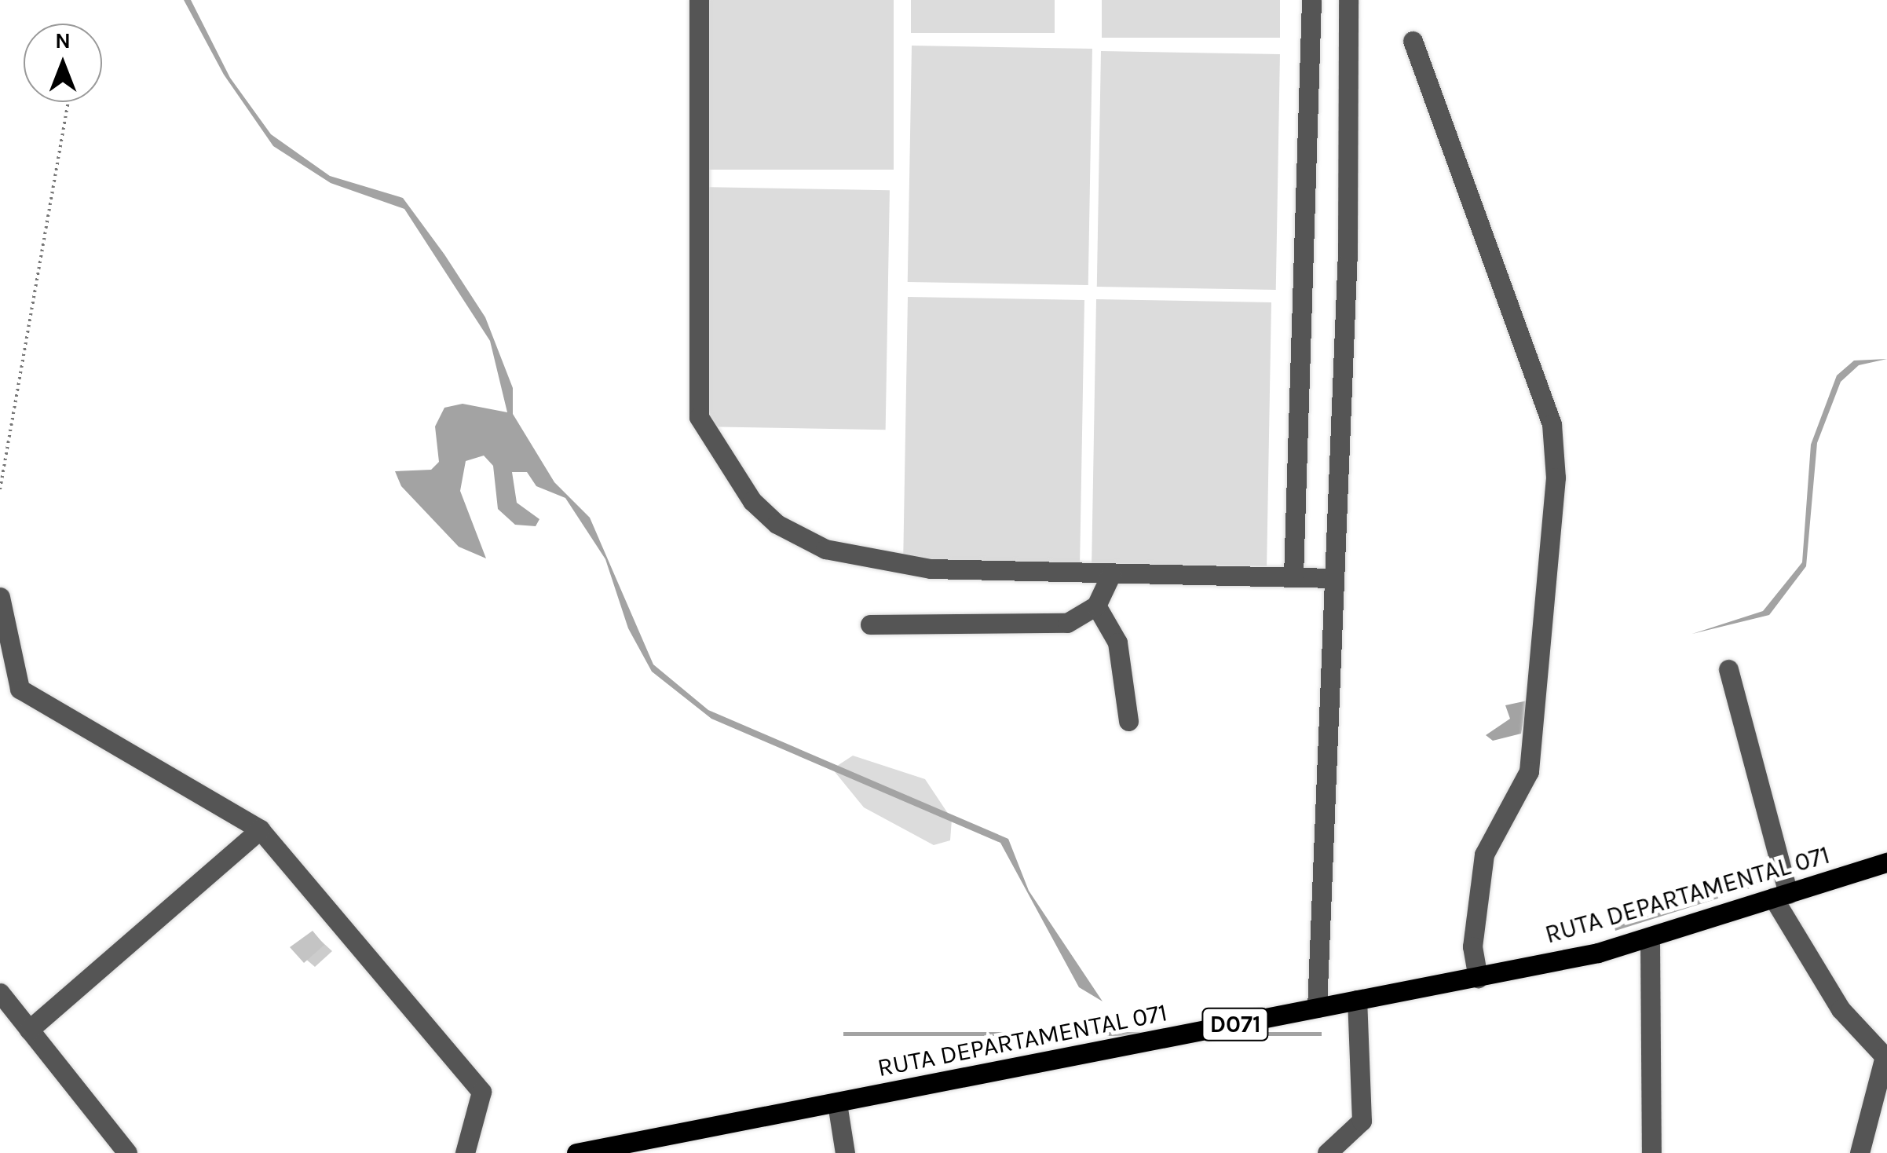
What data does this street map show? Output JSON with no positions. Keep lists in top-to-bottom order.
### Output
{
  "streets": {
    "main road": ["RUTA DEPARTAMENTAL 071", "D071"]
  },
  "north": "top"
}
